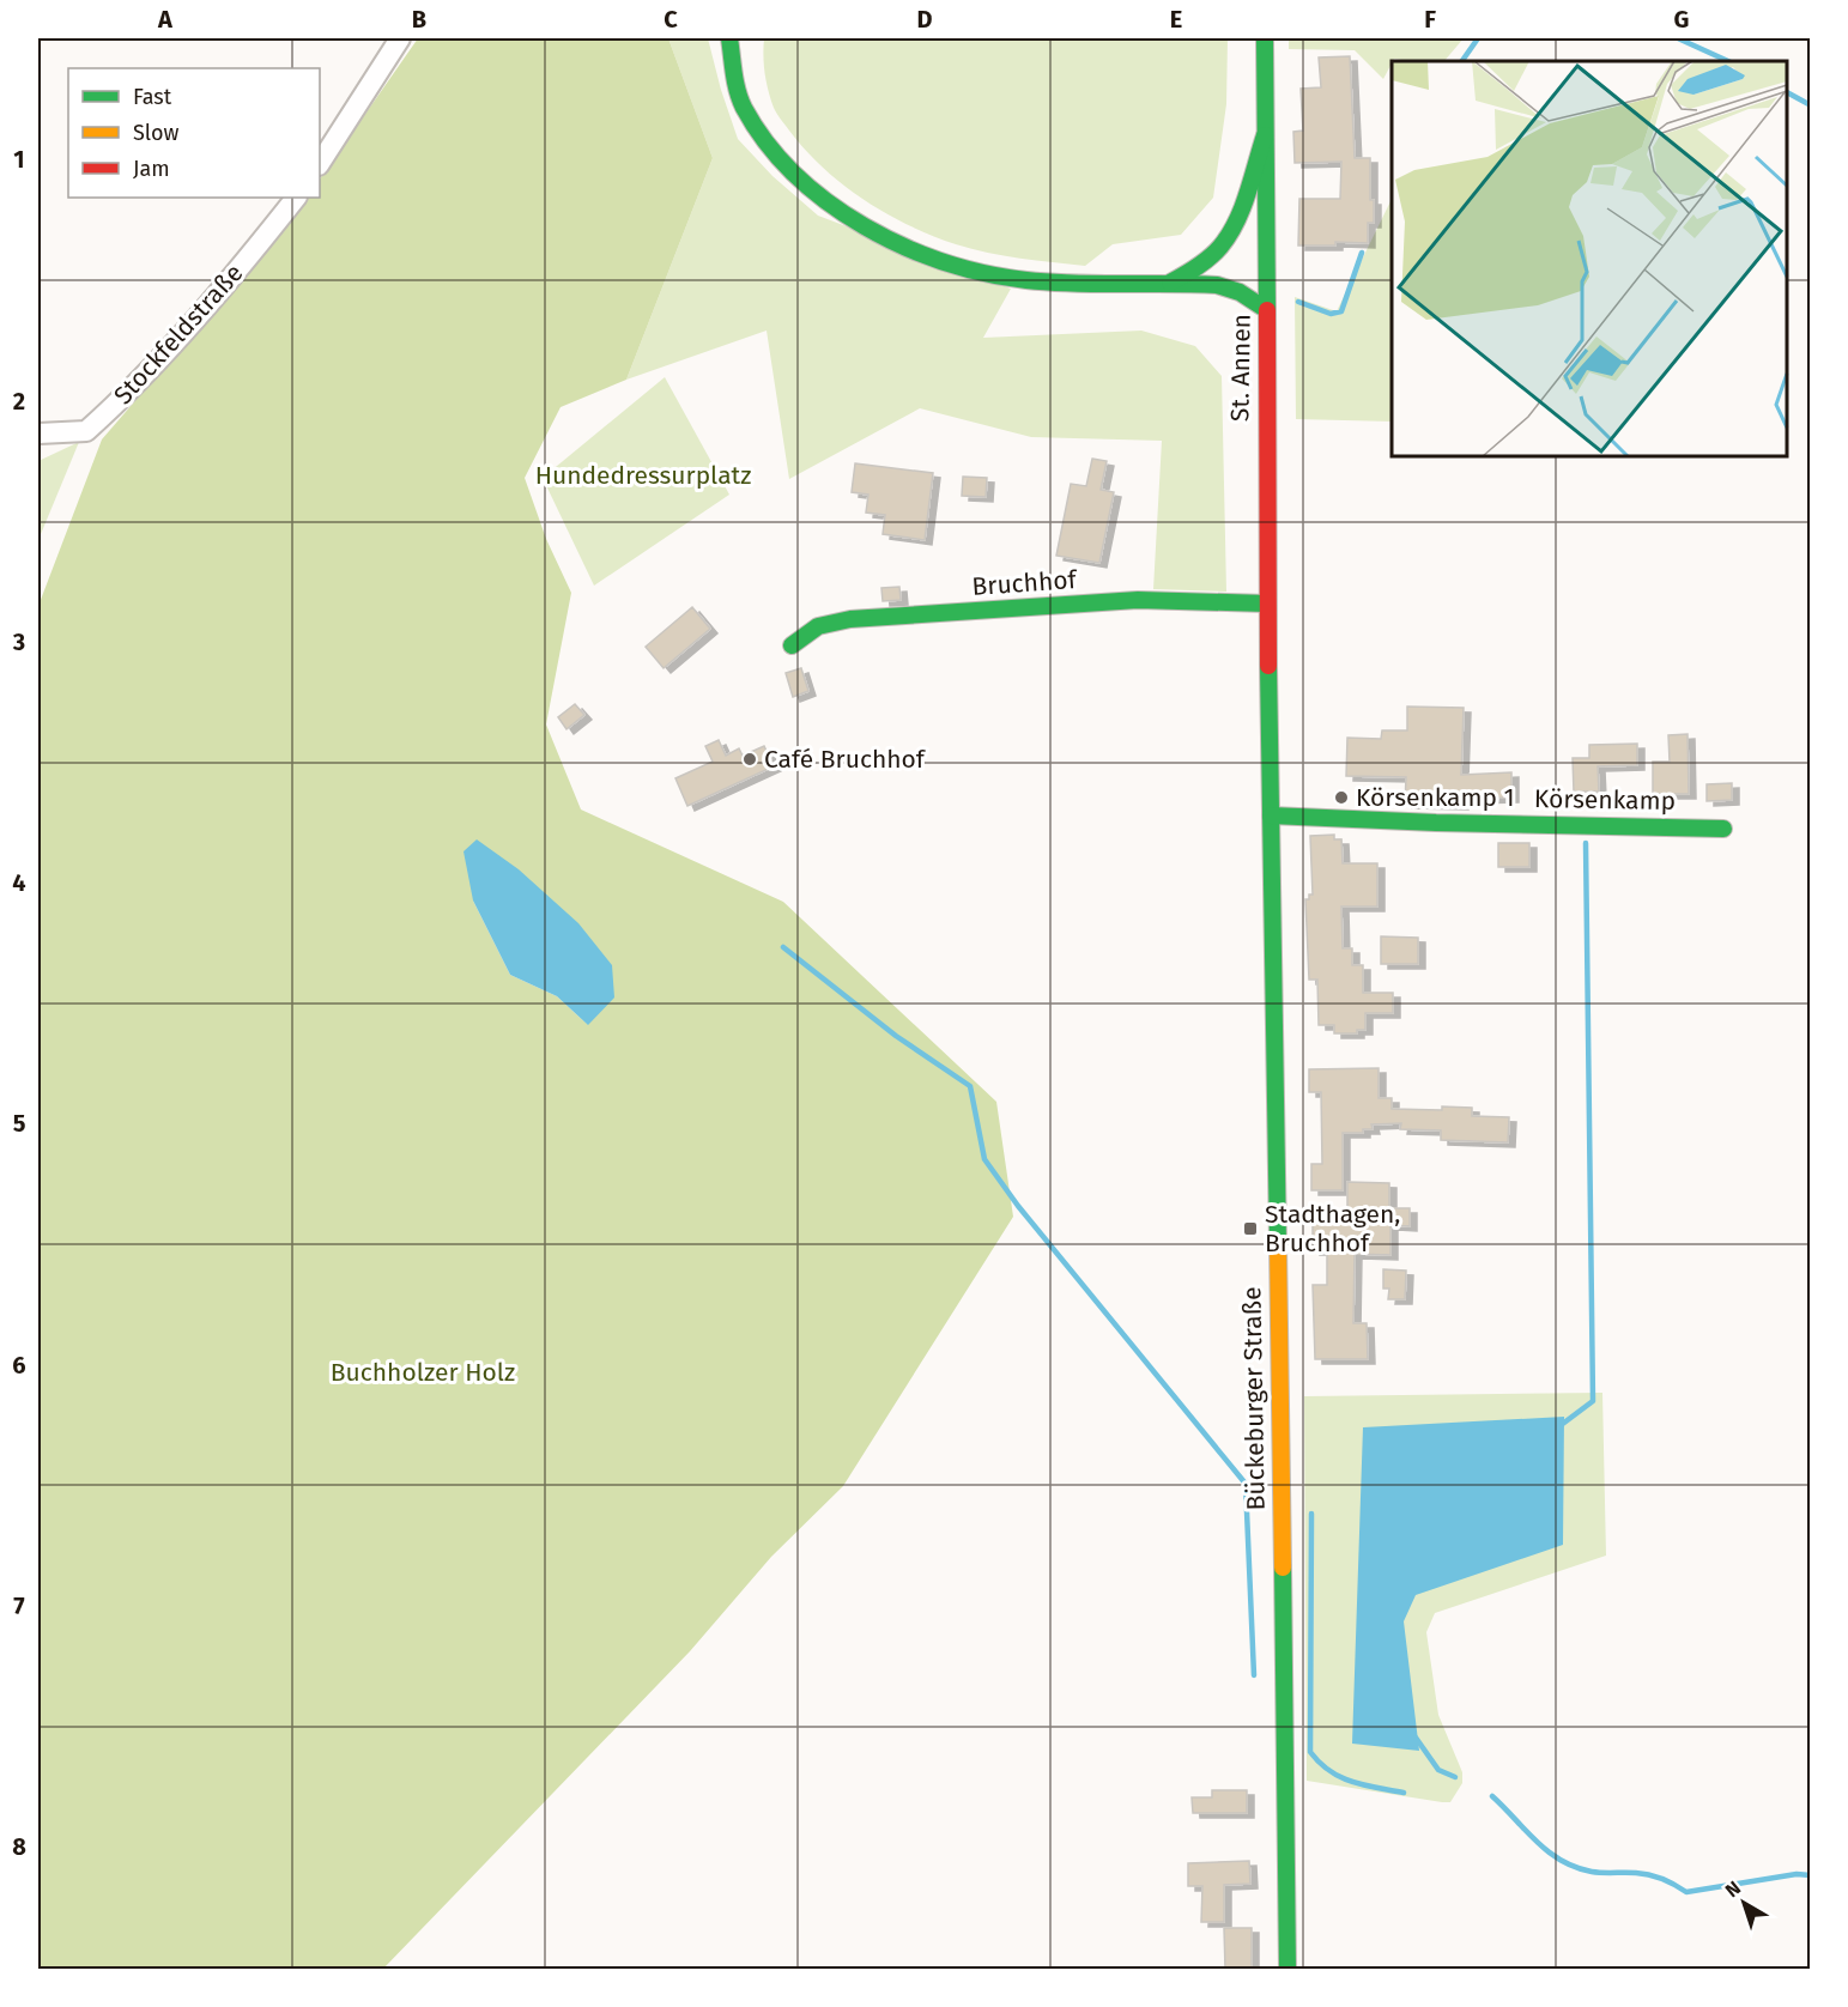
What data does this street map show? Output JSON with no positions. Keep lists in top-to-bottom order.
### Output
{
  "streets": {
    "main road": [
      "St. Annen",
      "Bruchhof",
      "Körsenkamp",
      "Bückeburger Straße"
    ],
    "street": ["Stockfeldstraße"]
  },
  "crossings": [
    ["St. Annen", "Bruchhof"],
    ["St. Annen", "Bückeburger Straße"],
    ["Körsenkamp", "Bückeburger Straße"]
  ],
  "parks": ["Hundedressurplatz", "Buchholzer Holz"],
  "places": {
    "other": ["Café Bruchhof", "Körsenkamp 1"],
    "transit": ["Stadthagen, Bruchhof"]
  },
  "legend": ["Fast", "Slow", "Jam"],
  "north": "top left",
  "grid": {
    "columns": [
      "A",
      "B",
      "C",
      "D",
      "E",
      "F",
      "G"
    ],
    "rows": [
      "1",
      "2",
      "3",
      "4",
      "5",
      "6",
      "7",
      "8"
    ]
  }
}
